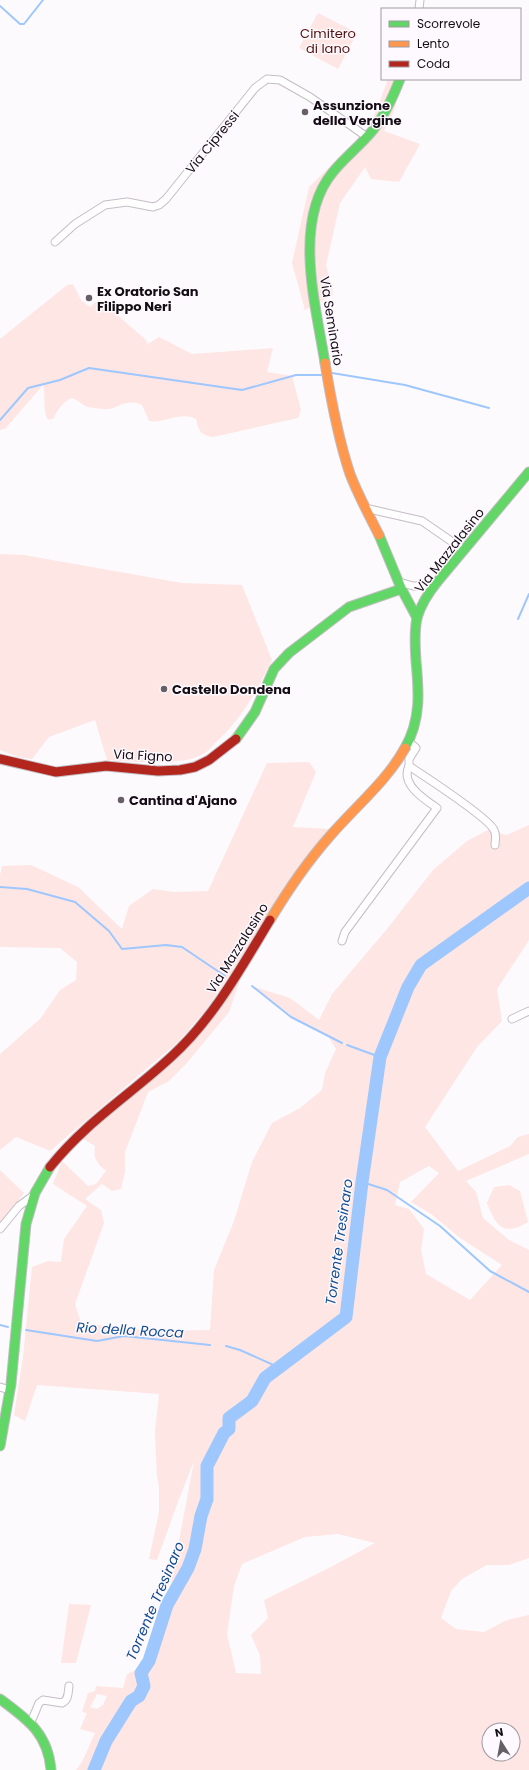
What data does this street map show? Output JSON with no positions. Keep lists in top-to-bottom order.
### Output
{
  "streets": {
    "main road": ["Via Seminario", "Via Mazzalasino", "Via Figno"],
    "street": ["Via Cipressi"]
  },
  "crossings": [
    ["Via Cipressi", "Via Seminario"],
    ["Via Seminario", "Via Mazzalasino"],
    ["Via Seminario", "Via Figno"]
  ],
  "water": ["Torrente Tresinaro", "Rio della Rocca"],
  "parks": ["Cimitero di Iano"],
  "places": [
    "Assunzione della Vergine",
    "Ex Oratorio San Filippo Neri",
    "Castello Dondena",
    "Cantina d'Ajano"
  ],
  "legend": ["Scorrevole", "Lento", "Coda"],
  "north": "top"
}
